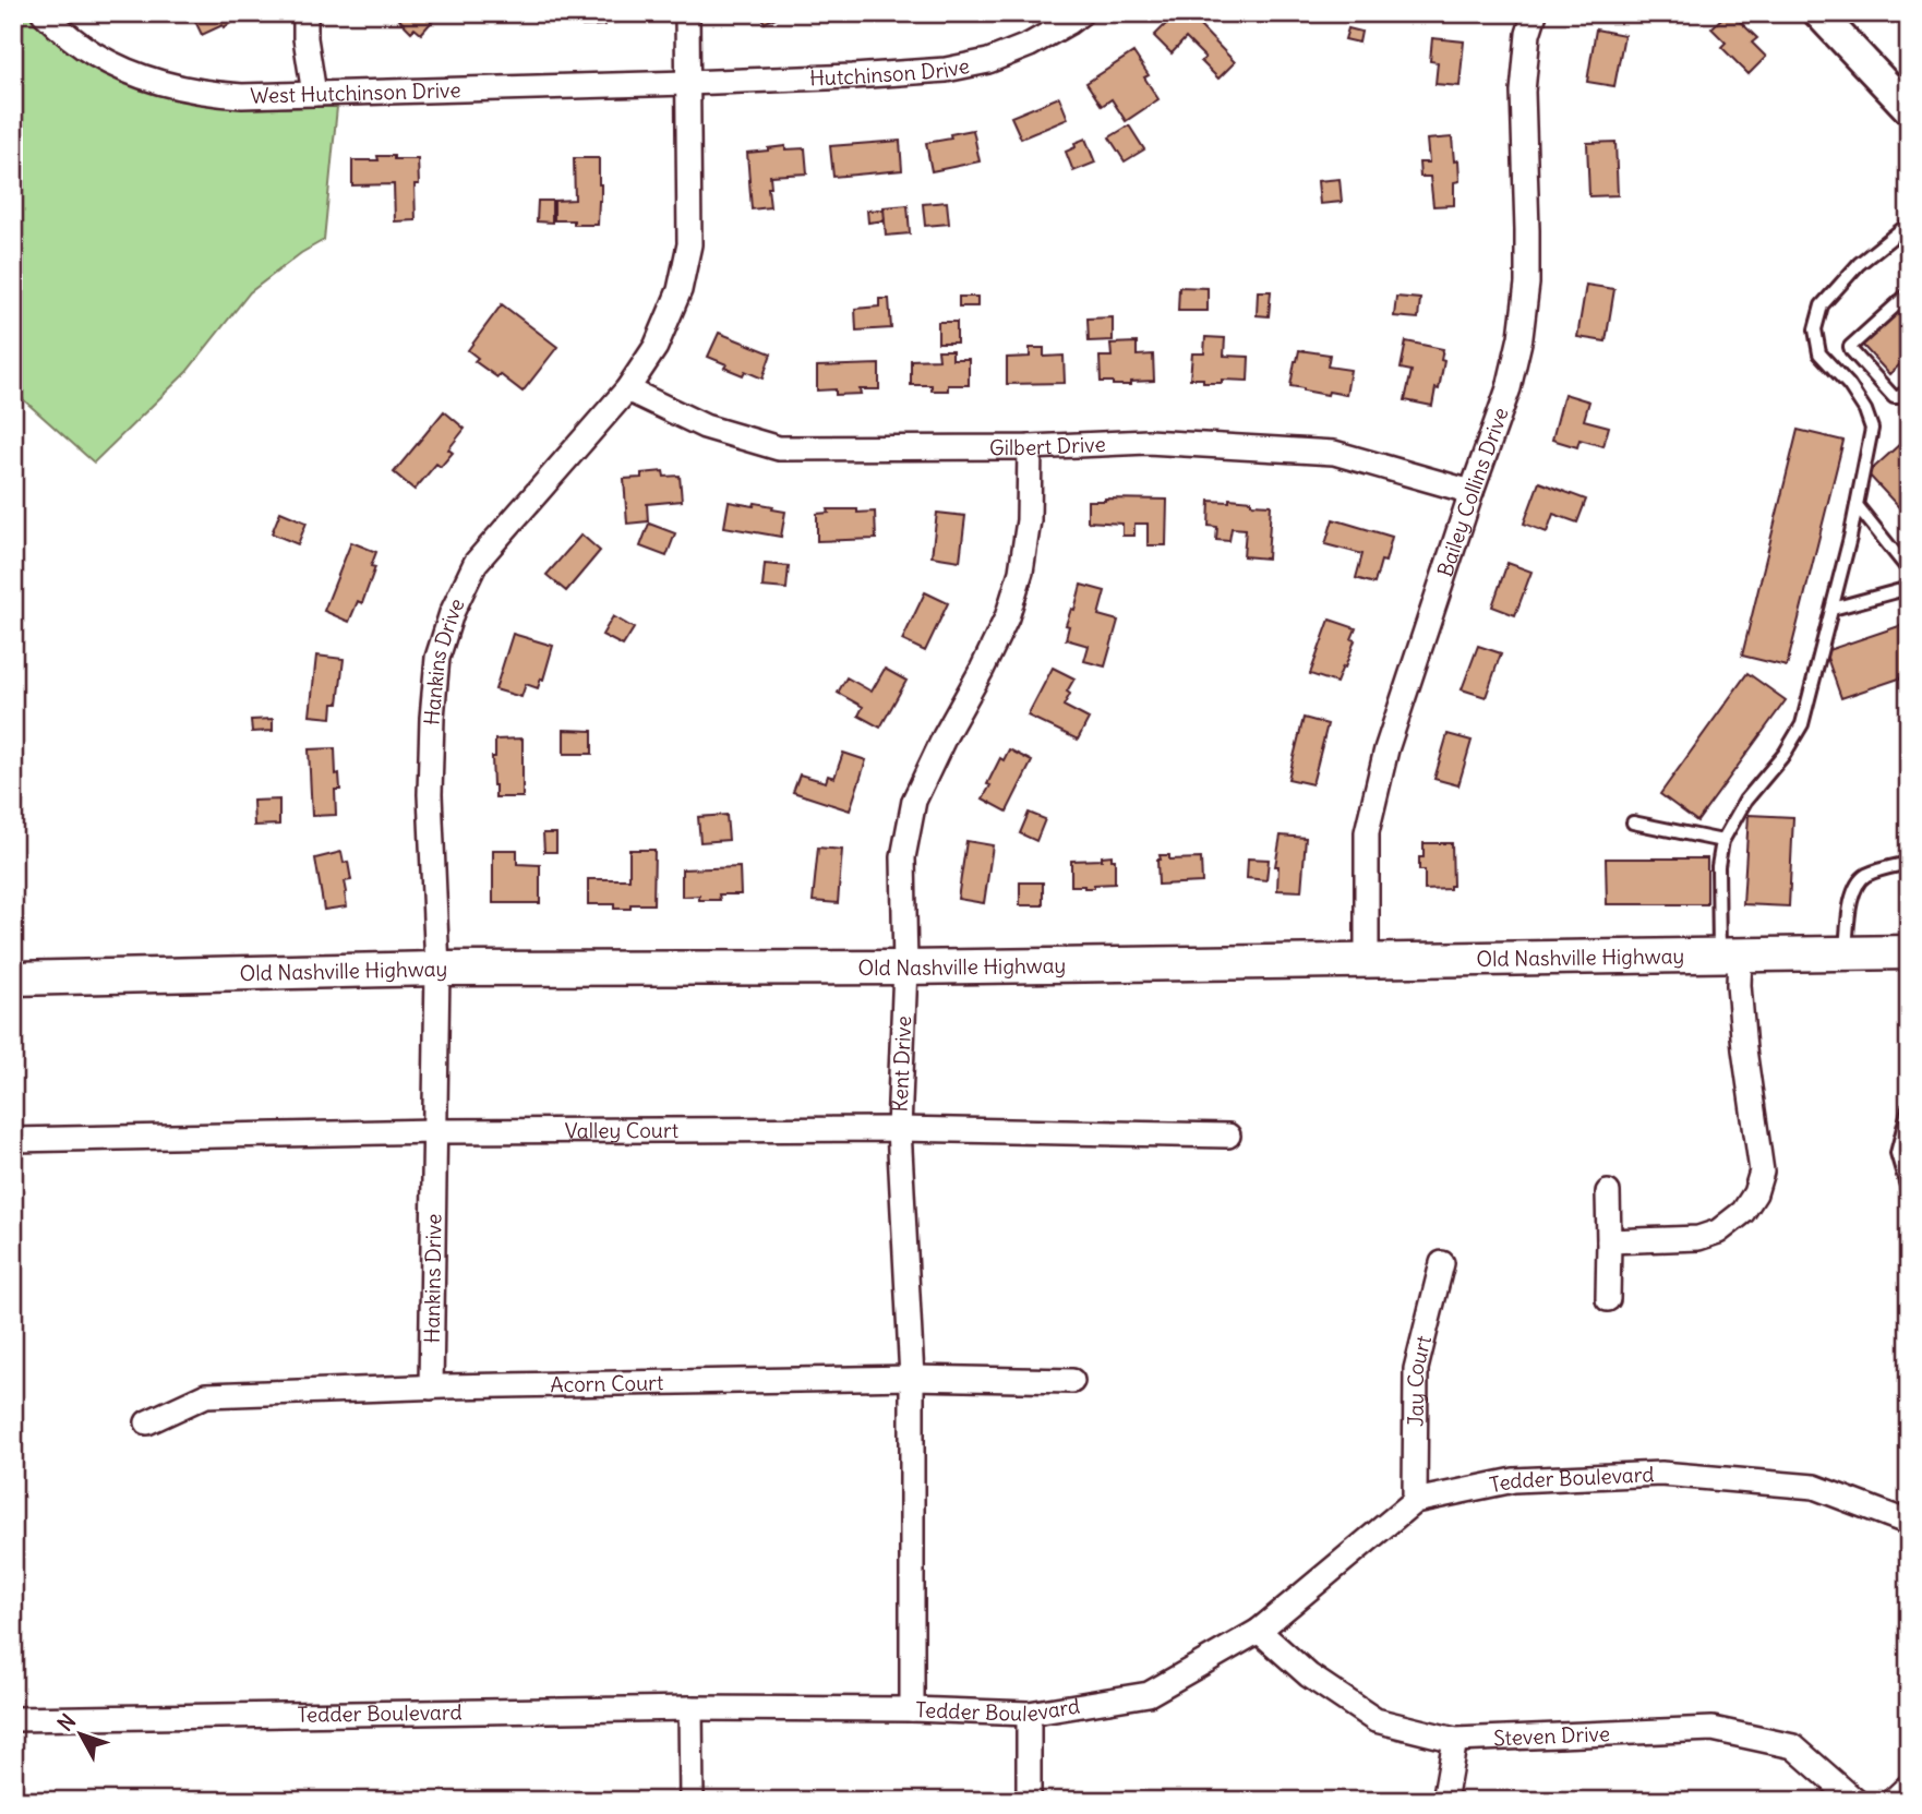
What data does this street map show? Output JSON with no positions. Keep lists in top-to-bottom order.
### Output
{
  "streets": {
    "main road": ["Old Nashville Highway"],
    "street": [
      "Hutchinson Drive",
      "West Hutchinson Drive",
      "Gilbert Drive",
      "Bailey Collins Drive",
      "Hankins Drive",
      "Kent Drive",
      "Valley Court",
      "Jay Court",
      "Acorn Court",
      "Tedder Boulevard",
      "Steven Drive"
    ]
  },
  "crossings": [
    ["Hutchinson Drive", "West Hutchinson Drive"],
    ["Hutchinson Drive", "Hankins Drive"],
    ["West Hutchinson Drive", "Hankins Drive"],
    ["Gilbert Drive", "Bailey Collins Drive"],
    ["Gilbert Drive", "Hankins Drive"],
    ["Gilbert Drive", "Kent Drive"],
    ["Bailey Collins Drive", "Old Nashville Highway"],
    ["Hankins Drive", "Old Nashville Highway"],
    ["Hankins Drive", "Valley Court"],
    ["Hankins Drive", "Acorn Court"],
    ["Old Nashville Highway", "Kent Drive"],
    ["Kent Drive", "Valley Court"],
    ["Kent Drive", "Acorn Court"],
    ["Kent Drive", "Tedder Boulevard"],
    ["Jay Court", "Tedder Boulevard"],
    ["Tedder Boulevard", "Steven Drive"]
  ],
  "north": "top left"
}
